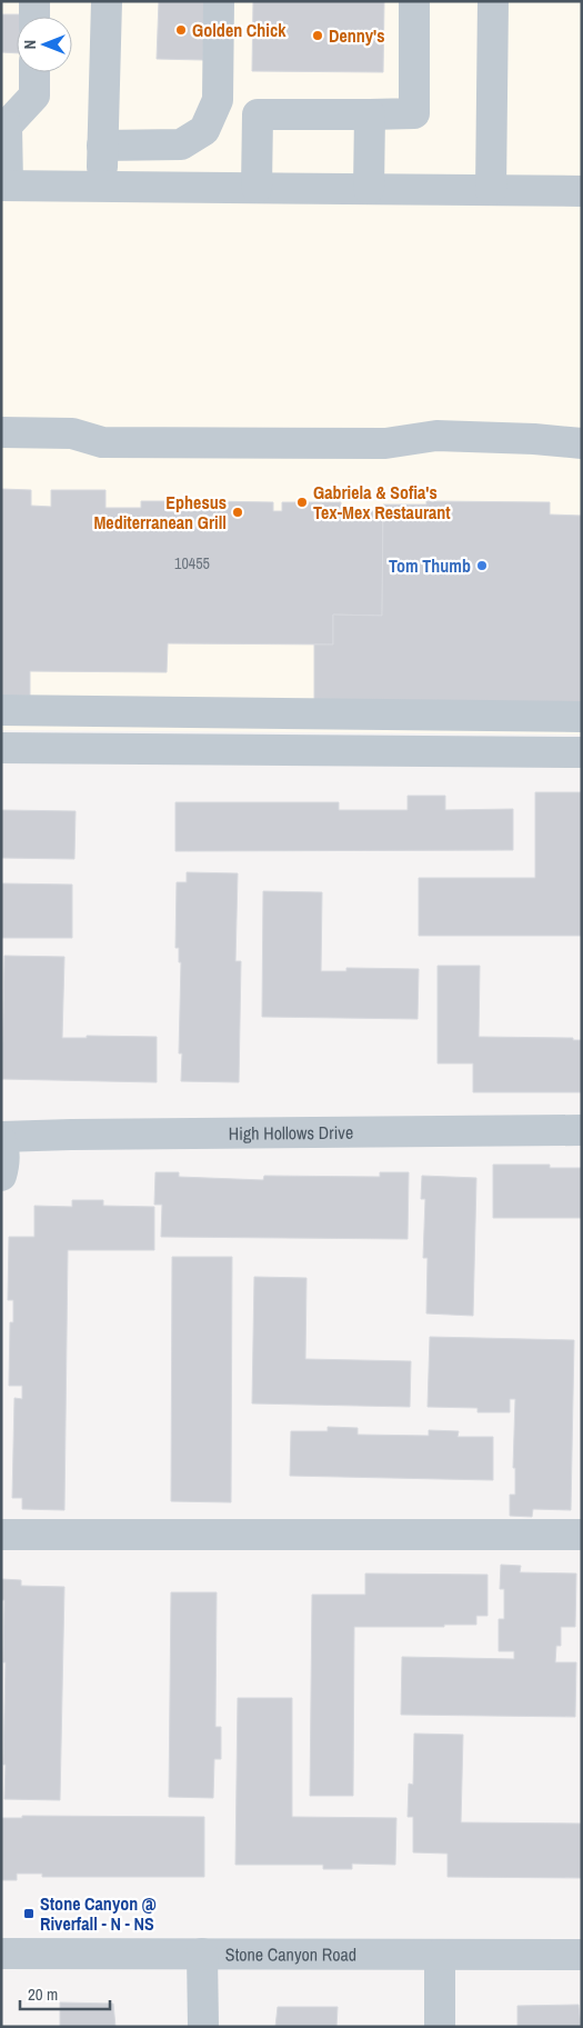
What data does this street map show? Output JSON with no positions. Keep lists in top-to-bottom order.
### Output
{
  "streets": {
    "street": ["High Hollows Drive", "Stone Canyon Road"]
  },
  "places": {
    "other": [
      "Golden Chick",
      "Denny's",
      "Gabriela & Sofia's Tex-Mex Restaurant",
      "Ephesus Mediterranean Grill",
      "Tom Thumb"
    ],
    "transit": ["Stone Canyon @ Riverfall - N - NS"]
  },
  "house_numbers": ["10455"],
  "scale_bar": "20 m",
  "north": "left"
}
